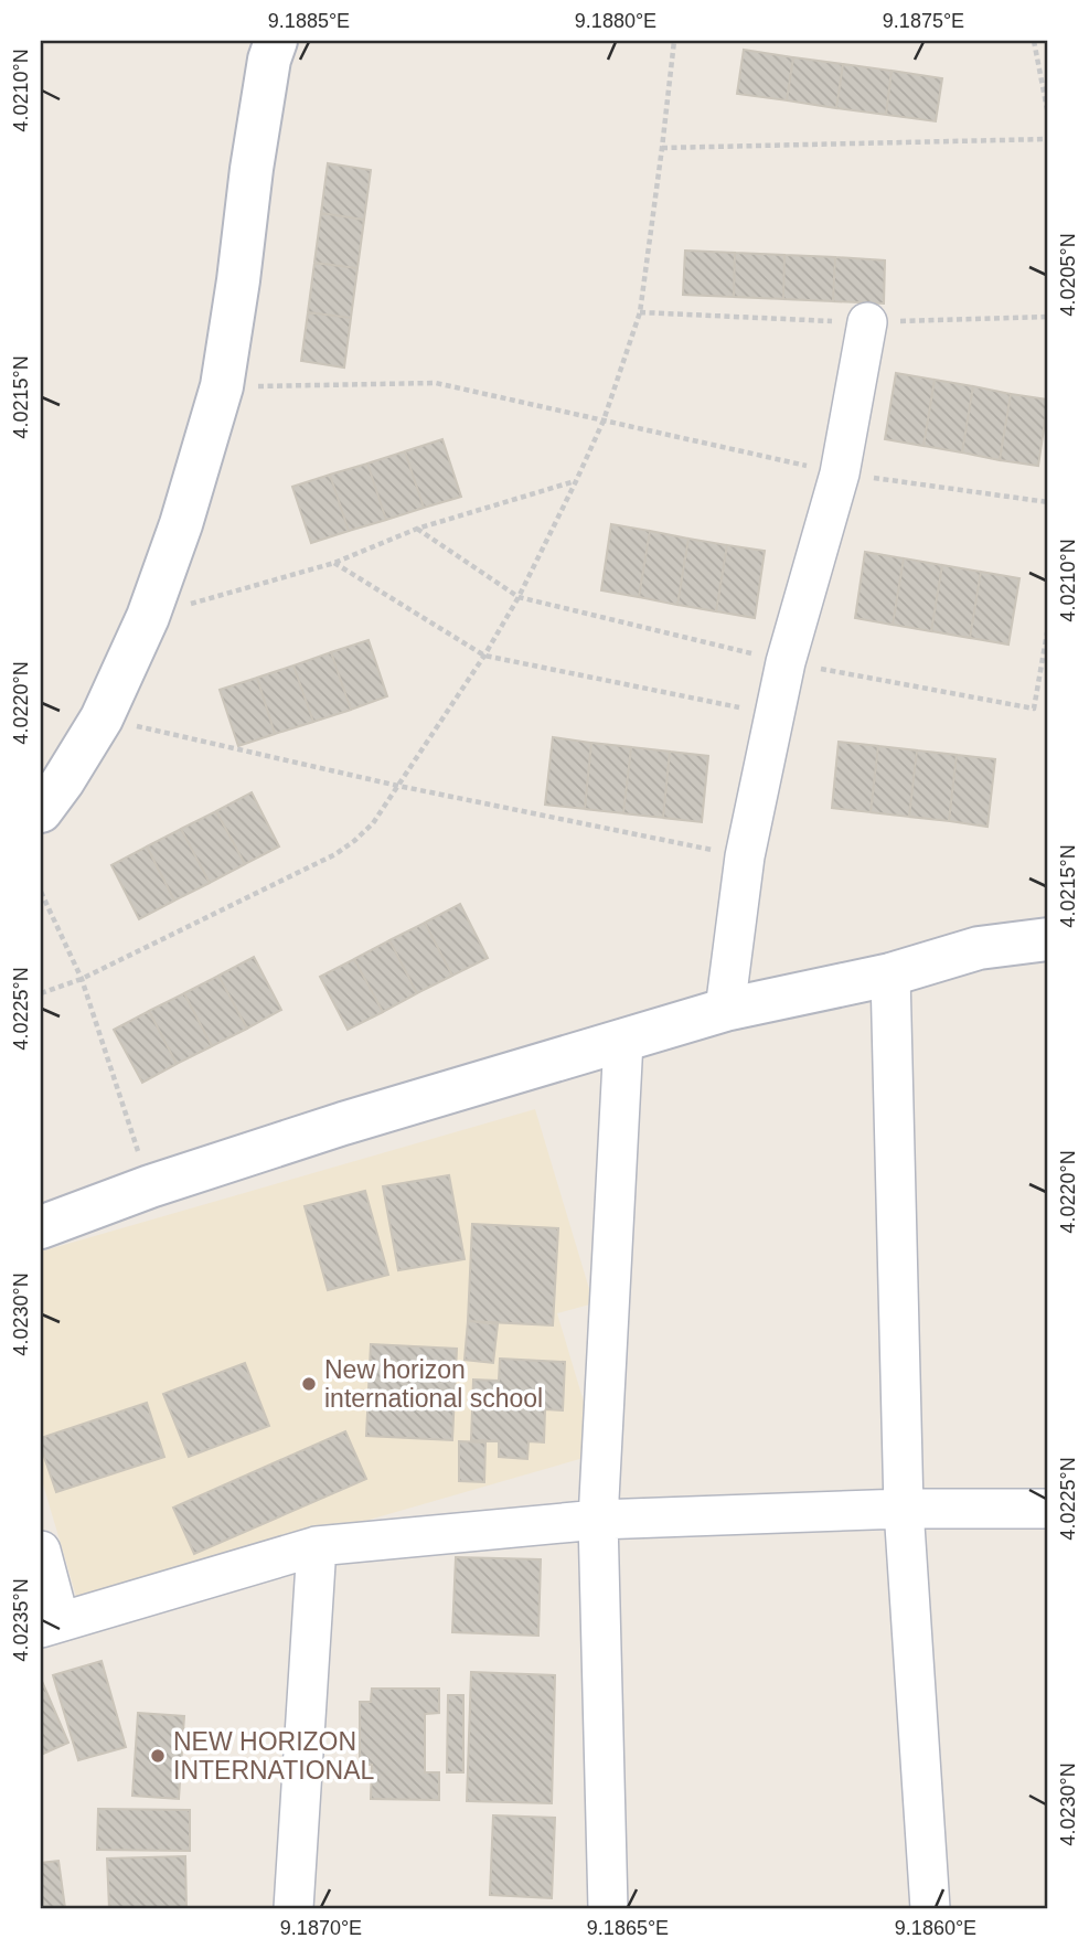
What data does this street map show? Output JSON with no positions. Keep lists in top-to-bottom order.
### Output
{
  "places": ["New horizon international school", "NEW HORIZON INTERNATIONAL"],
  "coordinates": [
    "9.1885°E",
    "9.1880°E",
    "9.1875°E",
    "4.0210°N",
    "4.0205°N",
    "4.0215°N",
    "4.0220°N",
    "4.0225°N",
    "4.0230°N",
    "4.0235°N",
    "9.1870°E",
    "9.1865°E",
    "9.1860°E"
  ]
}
